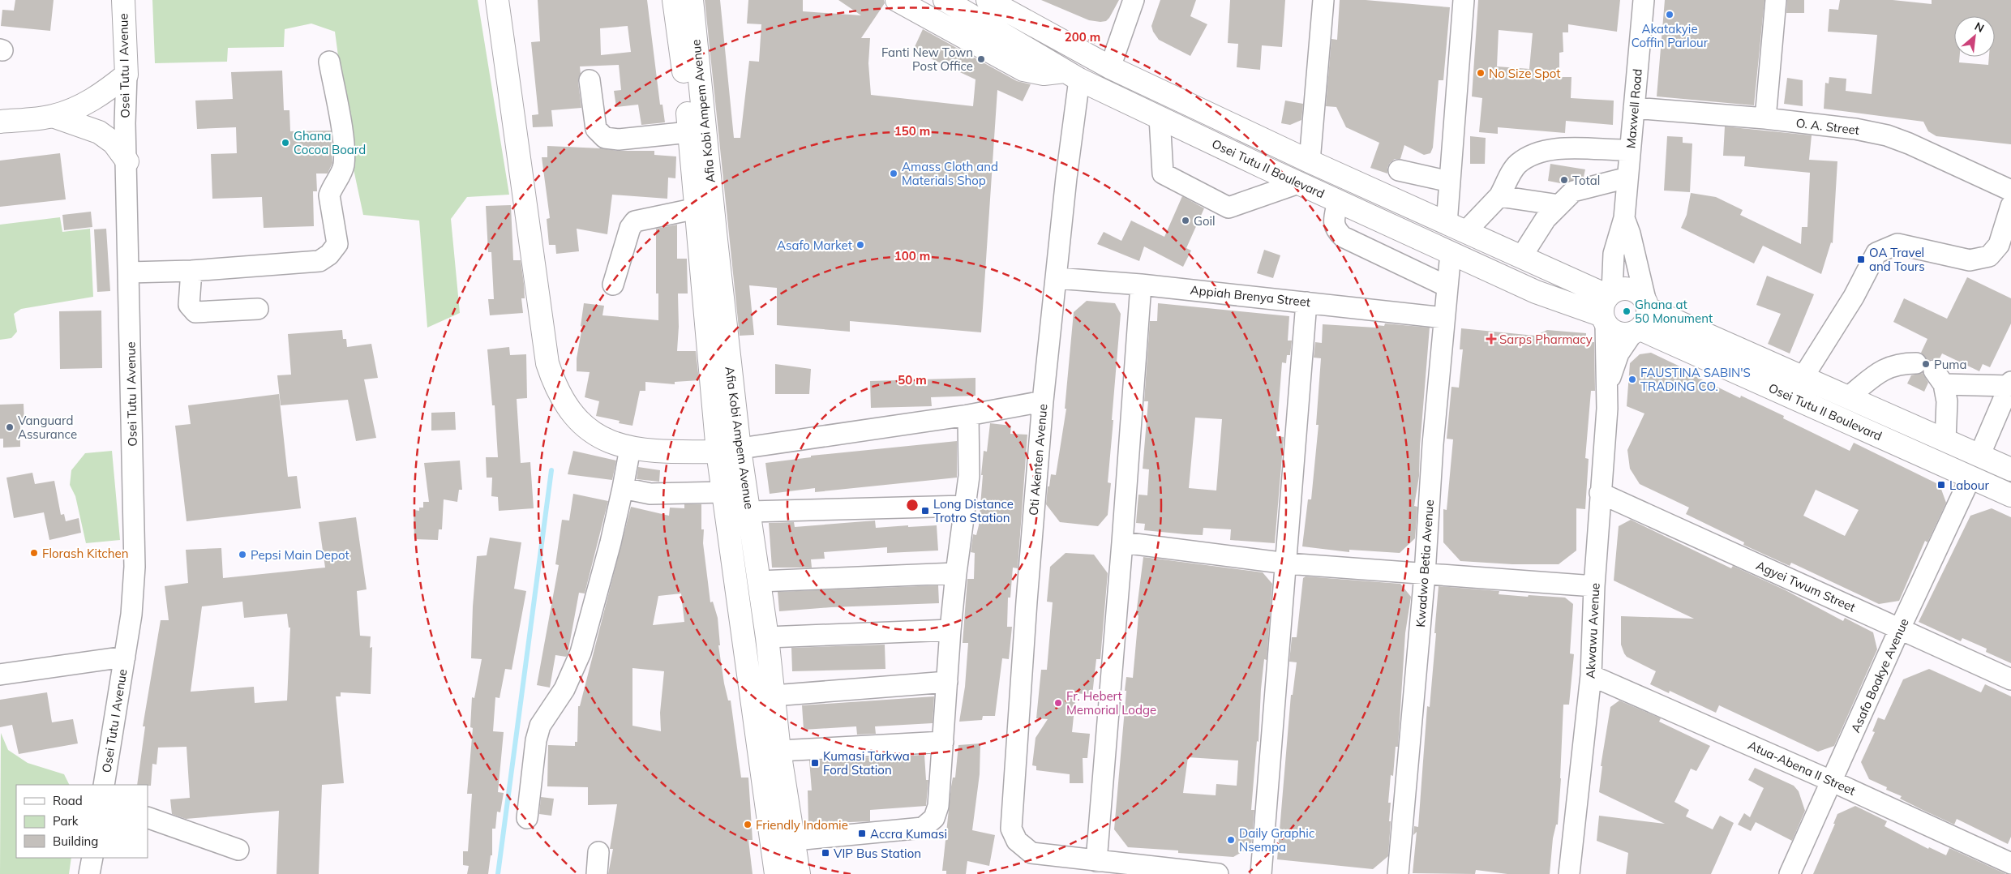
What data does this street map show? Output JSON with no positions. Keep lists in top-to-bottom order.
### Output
{
  "streets": {
    "main road": ["Osei Tutu I Avenue", "Afia Kobi Ampem Avenue", "Osei Tutu II Boulevard"],
    "street": [
      "Maxwell Road",
      "O. A. Street",
      "Appiah Brenya Street",
      "Oti Akenten Avenue",
      "Kwadwo Betia Avenue",
      "Agyei Twum Street",
      "Akwawu Avenue",
      "Asafo Boakye Avenue",
      "Atua-Abena II Street"
    ]
  },
  "crossings": [
    ["Maxwell Road", "O. A. Street"],
    ["Maxwell Road", "Osei Tutu II Boulevard"],
    ["Maxwell Road", "Akwawu Avenue"],
    ["Osei Tutu II Boulevard", "Oti Akenten Avenue"],
    ["Osei Tutu II Boulevard", "Kwadwo Betia Avenue"],
    ["Osei Tutu II Boulevard", "Akwawu Avenue"],
    ["Osei Tutu II Boulevard", "Asafo Boakye Avenue"],
    ["Appiah Brenya Street", "Oti Akenten Avenue"],
    ["Appiah Brenya Street", "Kwadwo Betia Avenue"],
    ["Agyei Twum Street", "Akwawu Avenue"],
    ["Agyei Twum Street", "Asafo Boakye Avenue"],
    ["Akwawu Avenue", "Atua-Abena II Street"],
    ["Asafo Boakye Avenue", "Atua-Abena II Street"]
  ],
  "places": {
    "other": [
      "Akatakyie Coffin Parlour",
      "Fanti New Town Post Office",
      "No Size Spot",
      "Ghana Cocoa Board",
      "Amass Cloth and Materials Shop",
      "Total",
      "Goil",
      "Asafo Market",
      "Ghana at 50 Monument",
      "Puma",
      "FAUSTINA SABIN'S TRADING CO.",
      "Vanguard Assurance",
      "Florash Kitchen",
      "Pepsi Main Depot",
      "Fr. Hebert Memorial Lodge",
      "Friendly Indomie",
      "Daily Graphic Nsempa"
    ],
    "transit": [
      "OA Travel and Tours",
      "Labour",
      "Long Distance Trotro Station",
      "Kumasi Tarkwa Ford Station",
      "Accra Kumasi",
      "VIP Bus Station"
    ],
    "health": ["Sarps Pharmacy"]
  },
  "legend": ["Road", "Park", "Building"],
  "north": "top right",
  "rings": [
    "200 m",
    "150 m",
    "100 m",
    "50 m"
  ]
}
